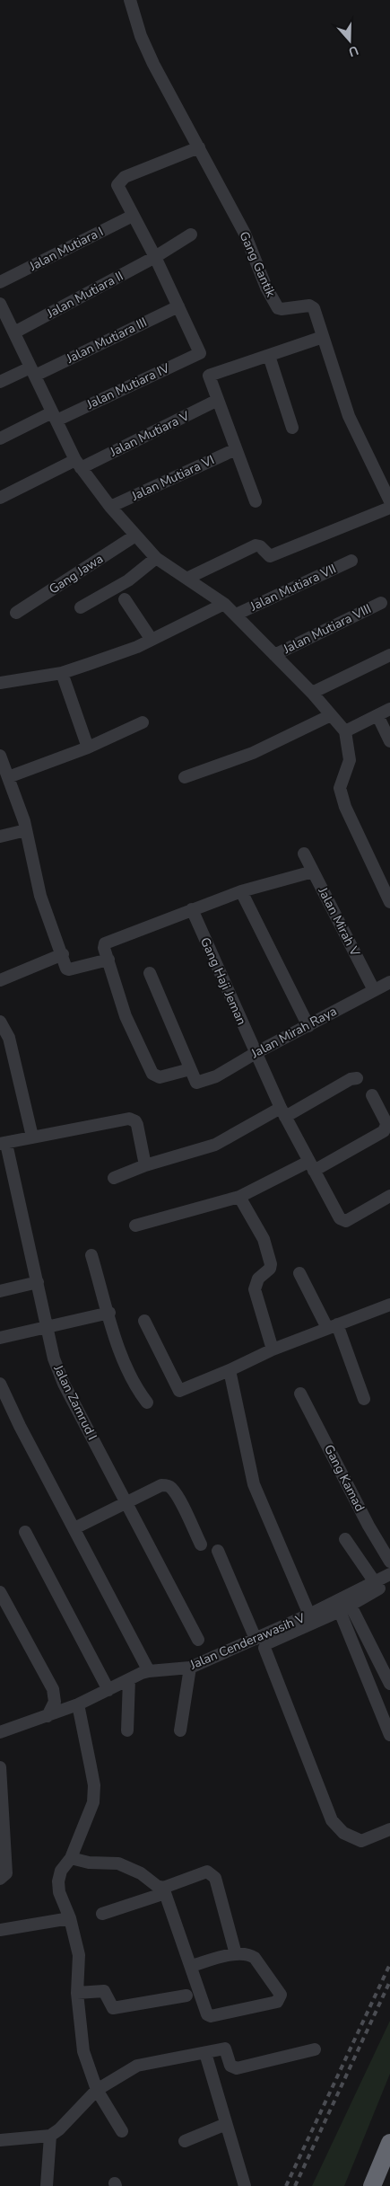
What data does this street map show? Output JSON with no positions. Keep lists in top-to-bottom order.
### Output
{
  "streets": {
    "street": [
      "Jalan Mutiara I",
      "Gang Gantik",
      "Jalan Mutiara II",
      "Jalan Mutiara III",
      "Jalan Mutiara IV",
      "Jalan Mutiara V",
      "Jalan Mutiara VI",
      "Gang Jawa",
      "Jalan Mutiara VII",
      "Jalan Mutiara VIII",
      "Jalan Mirah V",
      "Gang Haji Jeman",
      "Jalan Mirah Raya",
      "Jalan Zamrud I",
      "Gang Kamad",
      "Jalan Cenderawasih V"
    ]
  },
  "crossings": [
    ["Jalan Mutiara III", "Jalan Mutiara IV"],
    ["Jalan Mirah V", "Jalan Mirah Raya"],
    ["Gang Haji Jeman", "Jalan Mirah Raya"]
  ],
  "north": "bottom"
}
